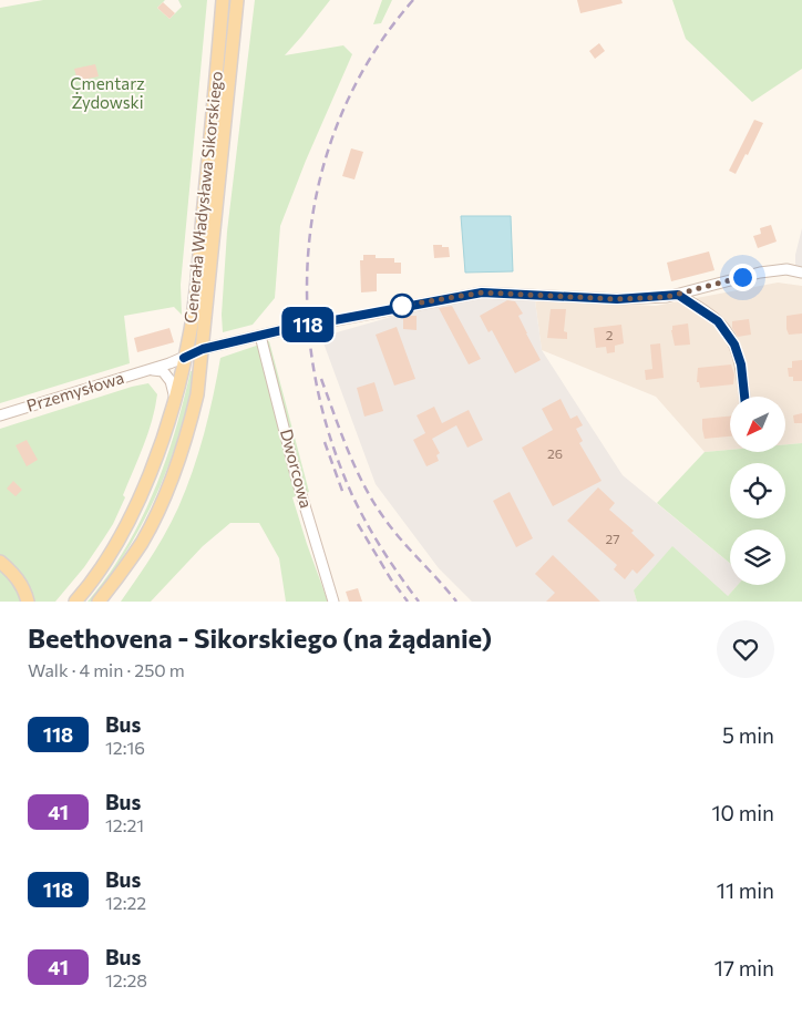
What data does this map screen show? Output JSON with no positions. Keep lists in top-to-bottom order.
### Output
{
  "streets": {
    "main road": ["Generała Władysława Sikorskiego"],
    "street": ["Przemysłowa", "Dworcowa"]
  },
  "crossings": [
    ["Generała Władysława Sikorskiego", "Przemysłowa"],
    ["Przemysłowa", "Dworcowa"]
  ],
  "parks": ["Cmentarz Żydowski"],
  "lines": ["bus line 118"],
  "house_numbers": ["2", "26", "27"],
  "north": "bottom left",
  "page": {
    "on_map": "118",
    "heading": ["Beethovena - Sikorskiego (na żądanie)", "Walk · 4 min · 250 m"],
    "list": [
      {
        "mark": "118",
        "name": "Bus",
        "note": "12:16",
        "value": "5 min"
      },
      {
        "mark": "41",
        "name": "Bus",
        "note": "12:21",
        "value": "10 min"
      },
      {
        "mark": "118",
        "name": "Bus",
        "note": "12:22",
        "value": "11 min"
      },
      {
        "mark": "41",
        "name": "Bus",
        "note": "12:28",
        "value": "17 min"
      }
    ]
  }
}
